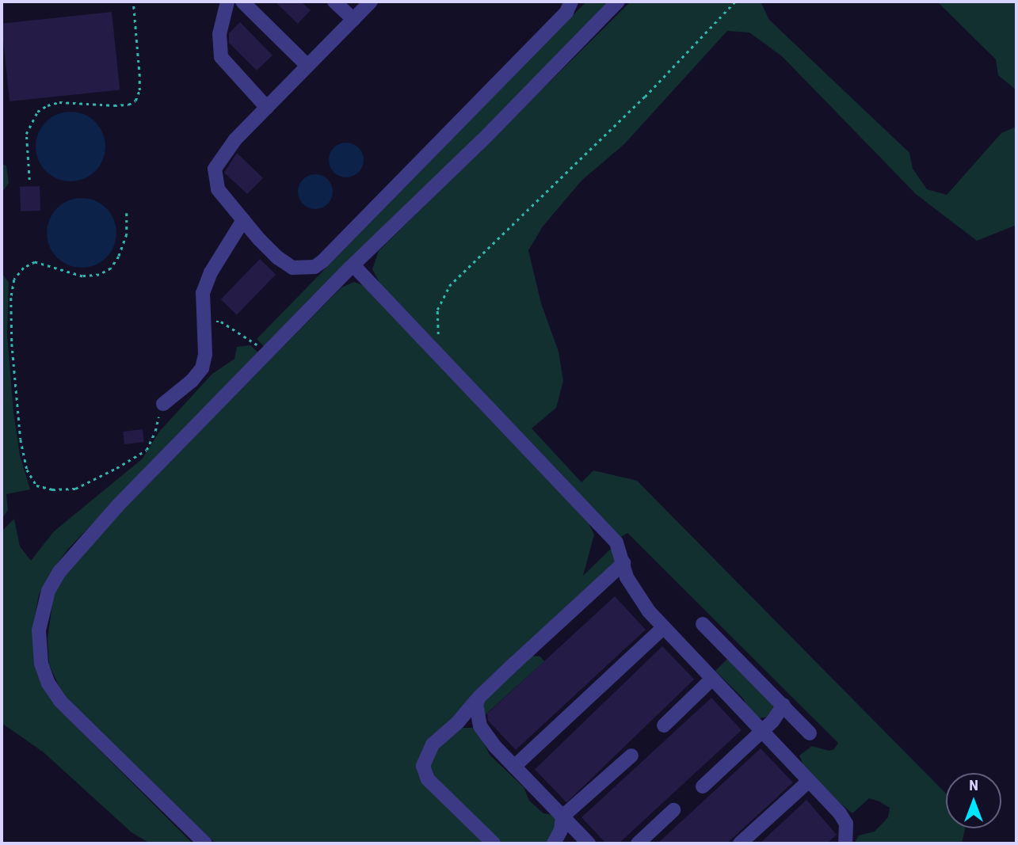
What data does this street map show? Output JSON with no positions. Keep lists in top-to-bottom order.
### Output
{
  "north": "top"
}
